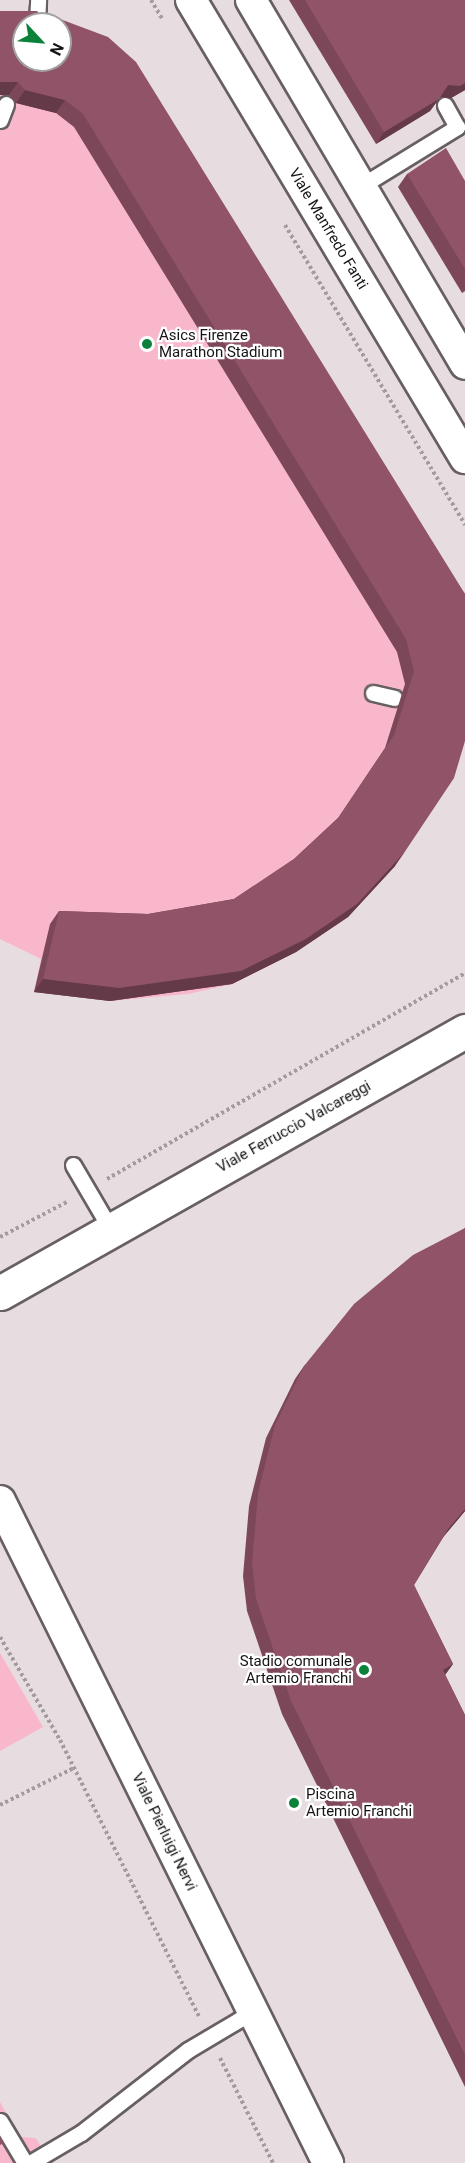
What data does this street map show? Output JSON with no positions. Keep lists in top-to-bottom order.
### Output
{
  "streets": {
    "street": ["Viale Manfredo Fanti", "Viale Ferruccio Valcareggi", "Viale Pierluigi Nervi"]
  },
  "places": ["Asics Firenze Marathon Stadium", "Stadio comunale Artemio Franchi", "Piscina Artemio Franchi"],
  "north": "bottom right"
}
